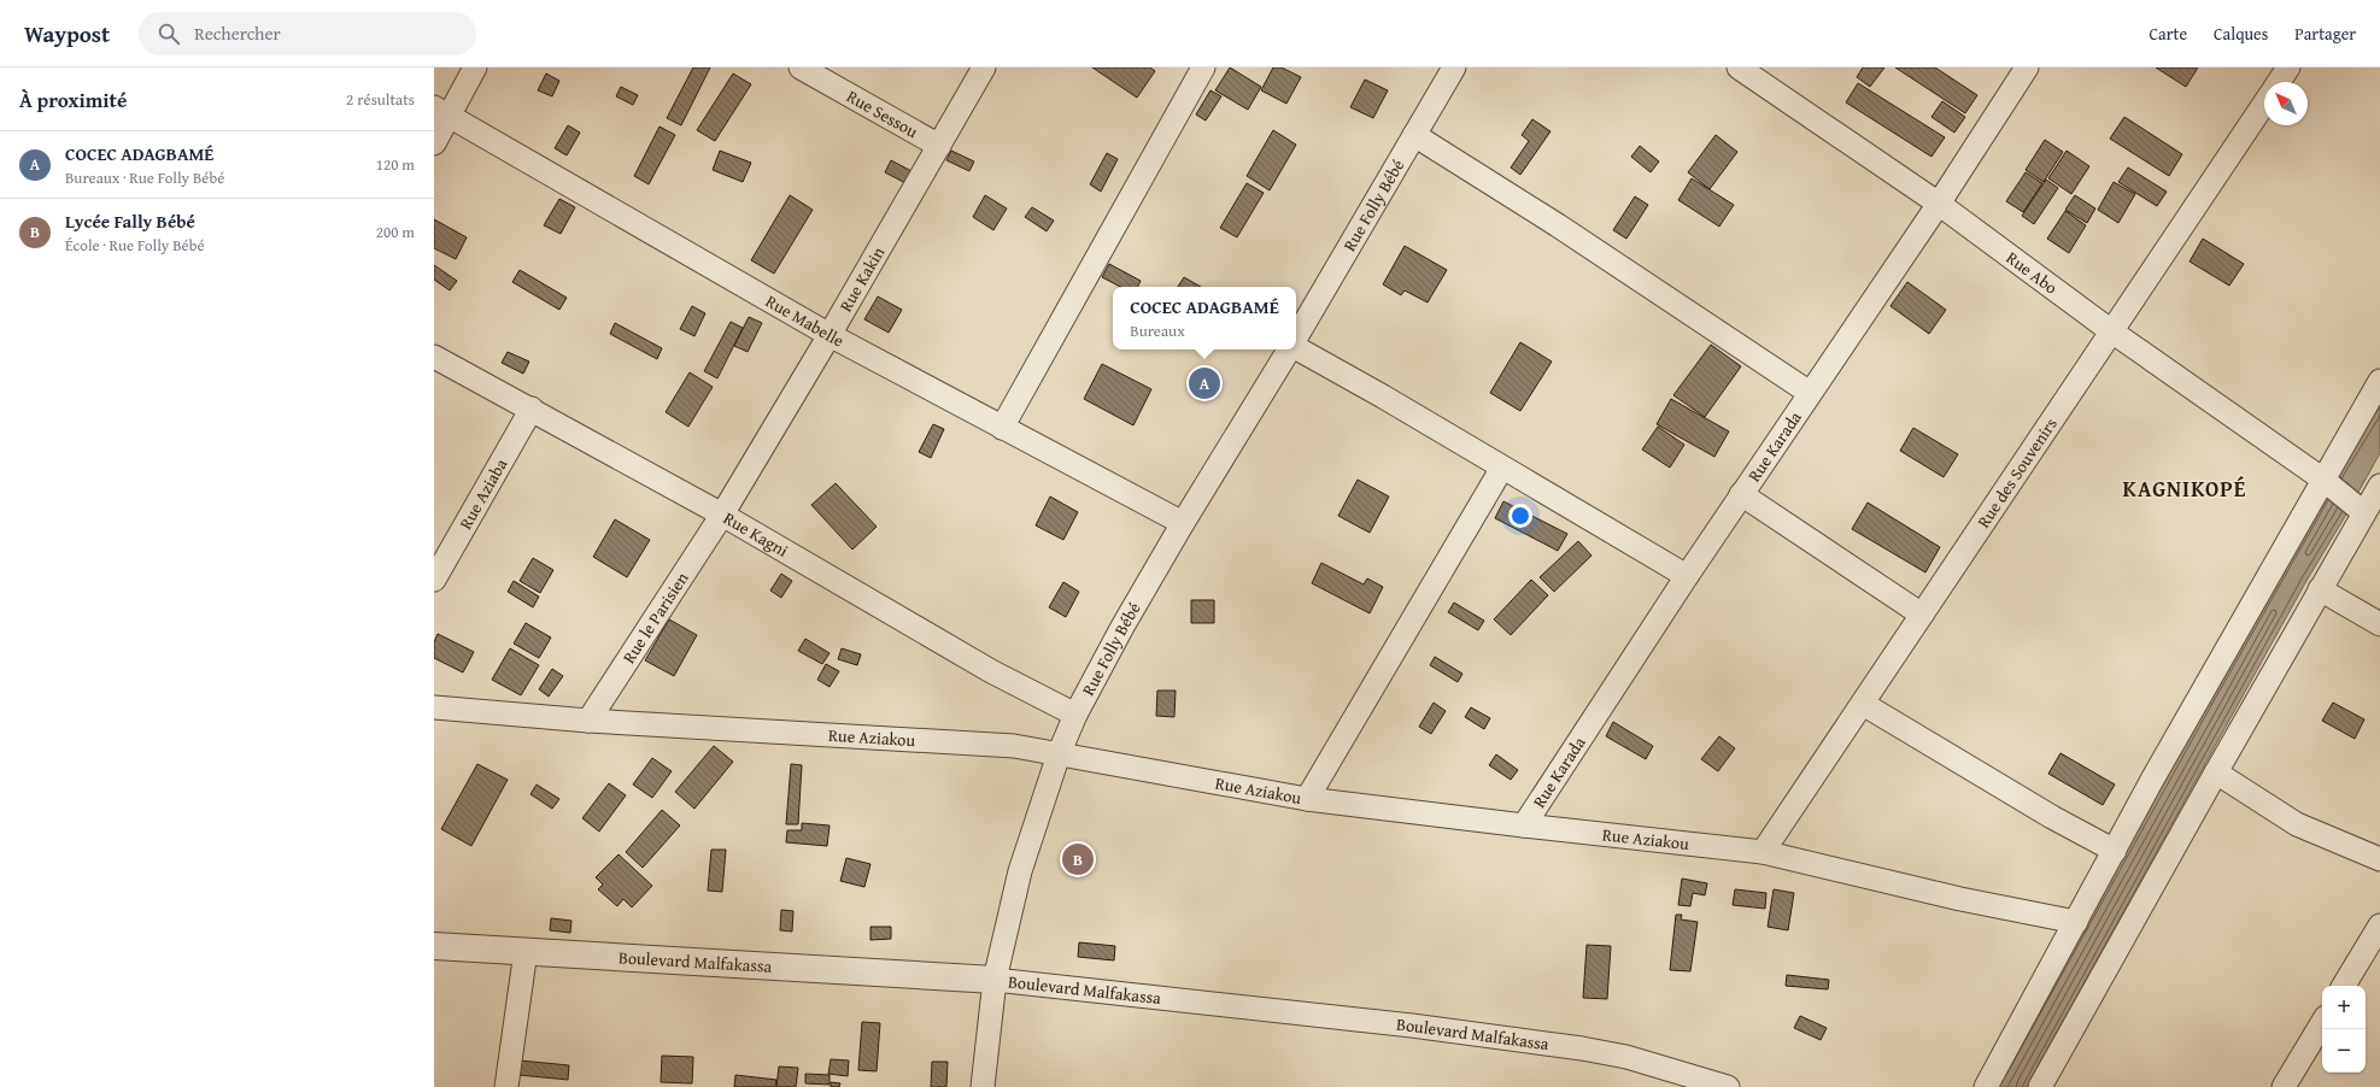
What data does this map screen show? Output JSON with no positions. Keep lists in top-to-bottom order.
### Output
{
  "streets": {
    "street": [
      "Rue Sessou",
      "Rue Folly Bébé",
      "Rue Abo",
      "Rue Kakin",
      "Rue Mabelle",
      "Rue Karada",
      "Rue des Souvenirs",
      "Rue Aziaba",
      "Rue Kagni",
      "Rue le Parisien",
      "Rue Aziakou",
      "Boulevard Malfakassa"
    ]
  },
  "crossings": [
    ["Rue Sessou", "Rue Kakin"],
    ["Rue Folly Bébé", "Rue Mabelle"],
    ["Rue Folly Bébé", "Rue Kagni"],
    ["Rue Folly Bébé", "Rue Aziakou"],
    ["Rue Folly Bébé", "Boulevard Malfakassa"],
    ["Rue Abo", "Rue Karada"],
    ["Rue Abo", "Rue des Souvenirs"],
    ["Rue Kakin", "Rue Mabelle"],
    ["Rue Kakin", "Rue Kagni"],
    ["Rue Kakin", "Rue le Parisien"],
    ["Rue Karada", "Rue Aziakou"],
    ["Rue des Souvenirs", "Rue Aziakou"],
    ["Rue Aziaba", "Rue Kagni"],
    ["Rue Kagni", "Rue le Parisien"],
    ["Rue le Parisien", "Rue Aziakou"]
  ],
  "districts": ["KAGNIKOPÉ"],
  "north": "top left",
  "page": {
    "header": "Waypost",
    "search": "Rechercher",
    "nav": ["Carte", "Calques", "Partager"],
    "heading": ["À proximité", "2 résultats"],
    "list": [
      {
        "mark": "A",
        "name": "COCEC ADAGBAMÉ",
        "note": "Bureaux · Rue Folly Bébé",
        "value": "120 m"
      },
      {
        "mark": "B",
        "name": "Lycée Fally Bébé",
        "note": "École · Rue Folly Bébé",
        "value": "200 m"
      }
    ],
    "popup": ["COCEC ADAGBAMÉ", "Bureaux"],
    "pins": ["A", "B"],
    "map_buttons": ["+", "−"]
  }
}
